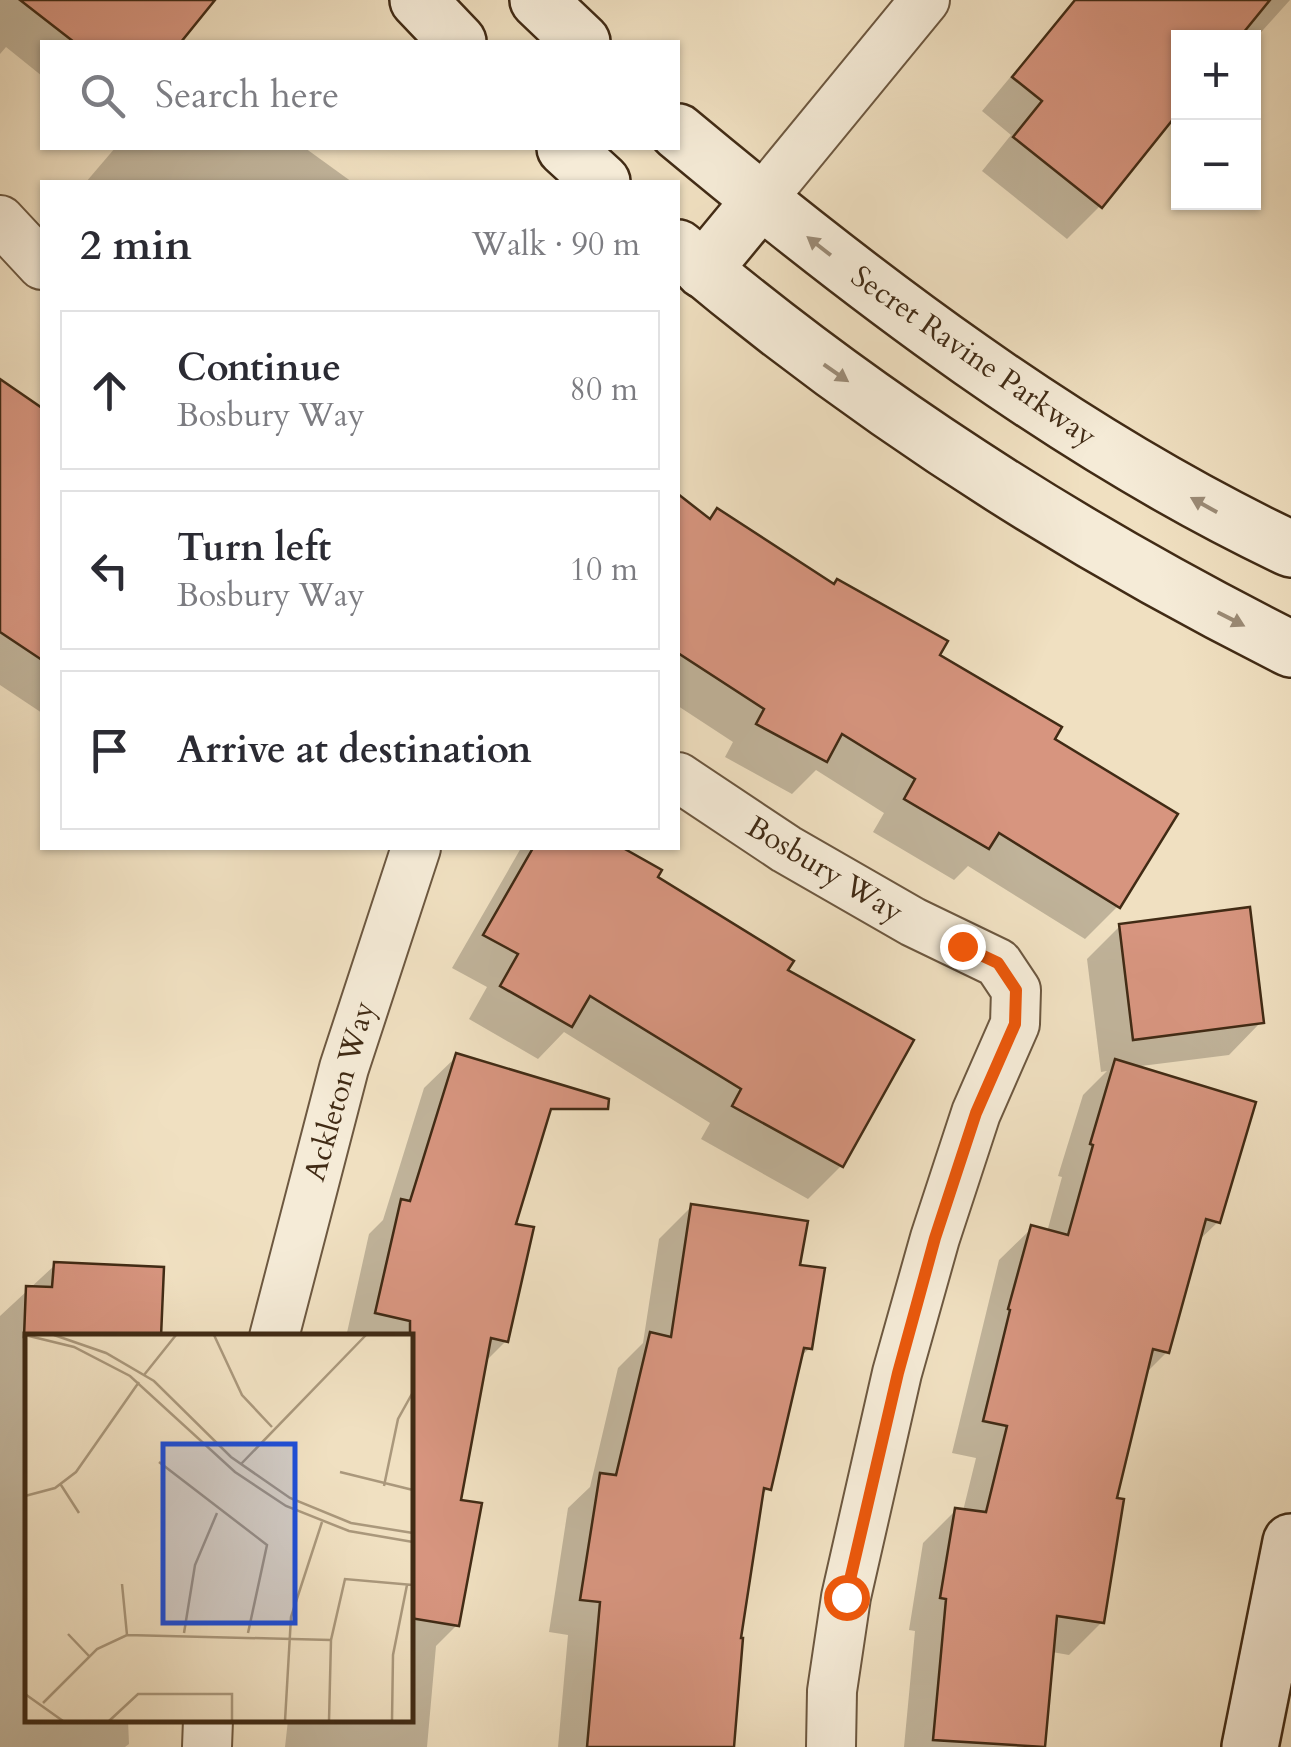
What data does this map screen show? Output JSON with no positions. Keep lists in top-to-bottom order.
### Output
{
  "streets": {
    "main road": ["Secret Ravine Parkway"],
    "street": ["Bosbury Way", "Ackleton Way"]
  },
  "page": {
    "map_buttons": ["+", "−"],
    "search": "Search here",
    "heading": ["2 min", "Walk · 90 m"],
    "list": [
      ["Continue", "Bosbury Way", "80 m"],
      ["Turn left", "Bosbury Way", "10 m"],
      "Arrive at destination"
    ]
  }
}
